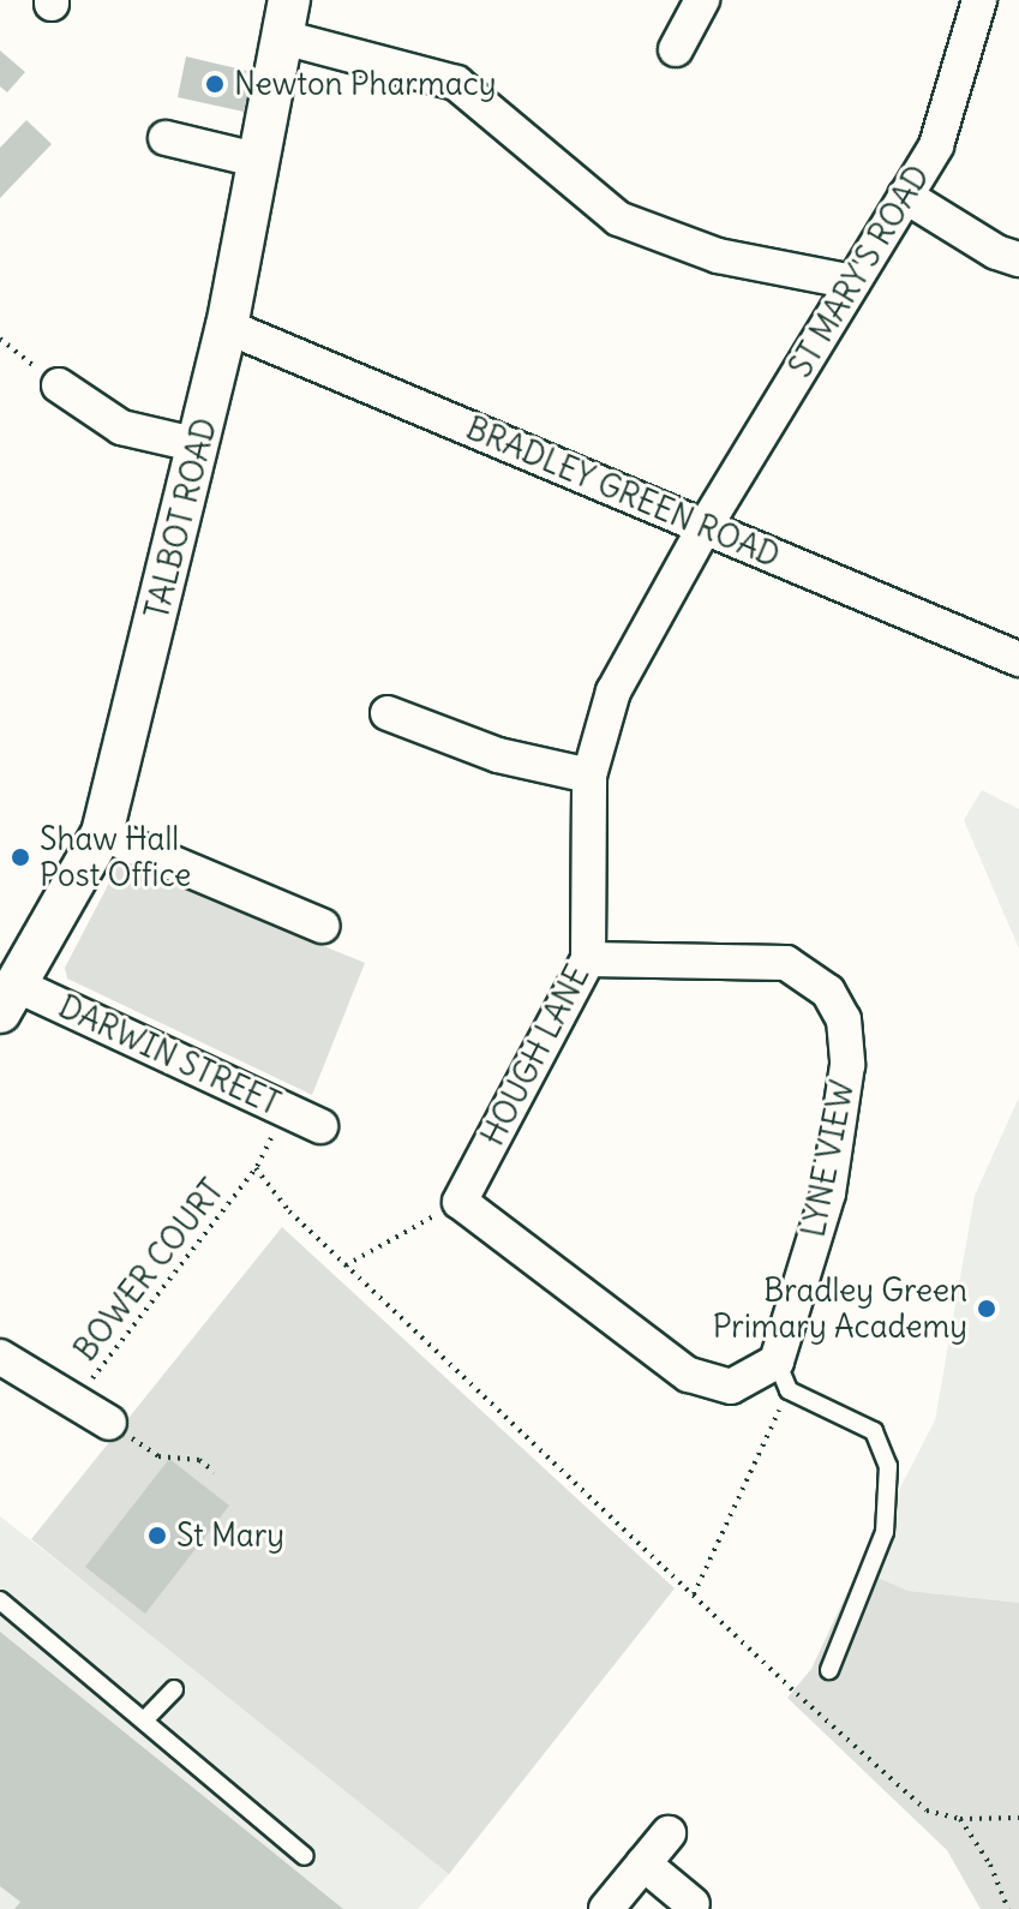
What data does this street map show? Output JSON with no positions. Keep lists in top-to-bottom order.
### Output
{
  "streets": {
    "street": [
      "ST MARY'S ROAD",
      "BRADLEY GREEN ROAD",
      "TALBOT ROAD",
      "DARWIN STREET",
      "HOUGH LANE",
      "LYNE VIEW"
    ],
    "path": ["BOWER COURT"]
  },
  "crossings": [
    ["ST MARY'S ROAD", "BRADLEY GREEN ROAD"],
    ["ST MARY'S ROAD", "HOUGH LANE"],
    ["BRADLEY GREEN ROAD", "TALBOT ROAD"],
    ["BRADLEY GREEN ROAD", "HOUGH LANE"],
    ["TALBOT ROAD", "DARWIN STREET"],
    ["DARWIN STREET", "BOWER COURT"],
    ["HOUGH LANE", "LYNE VIEW"]
  ],
  "places": [
    "Newton Pharmacy",
    "Shaw Hall Post Office",
    "Bradley Green Primary Academy",
    "St Mary"
  ]
}
